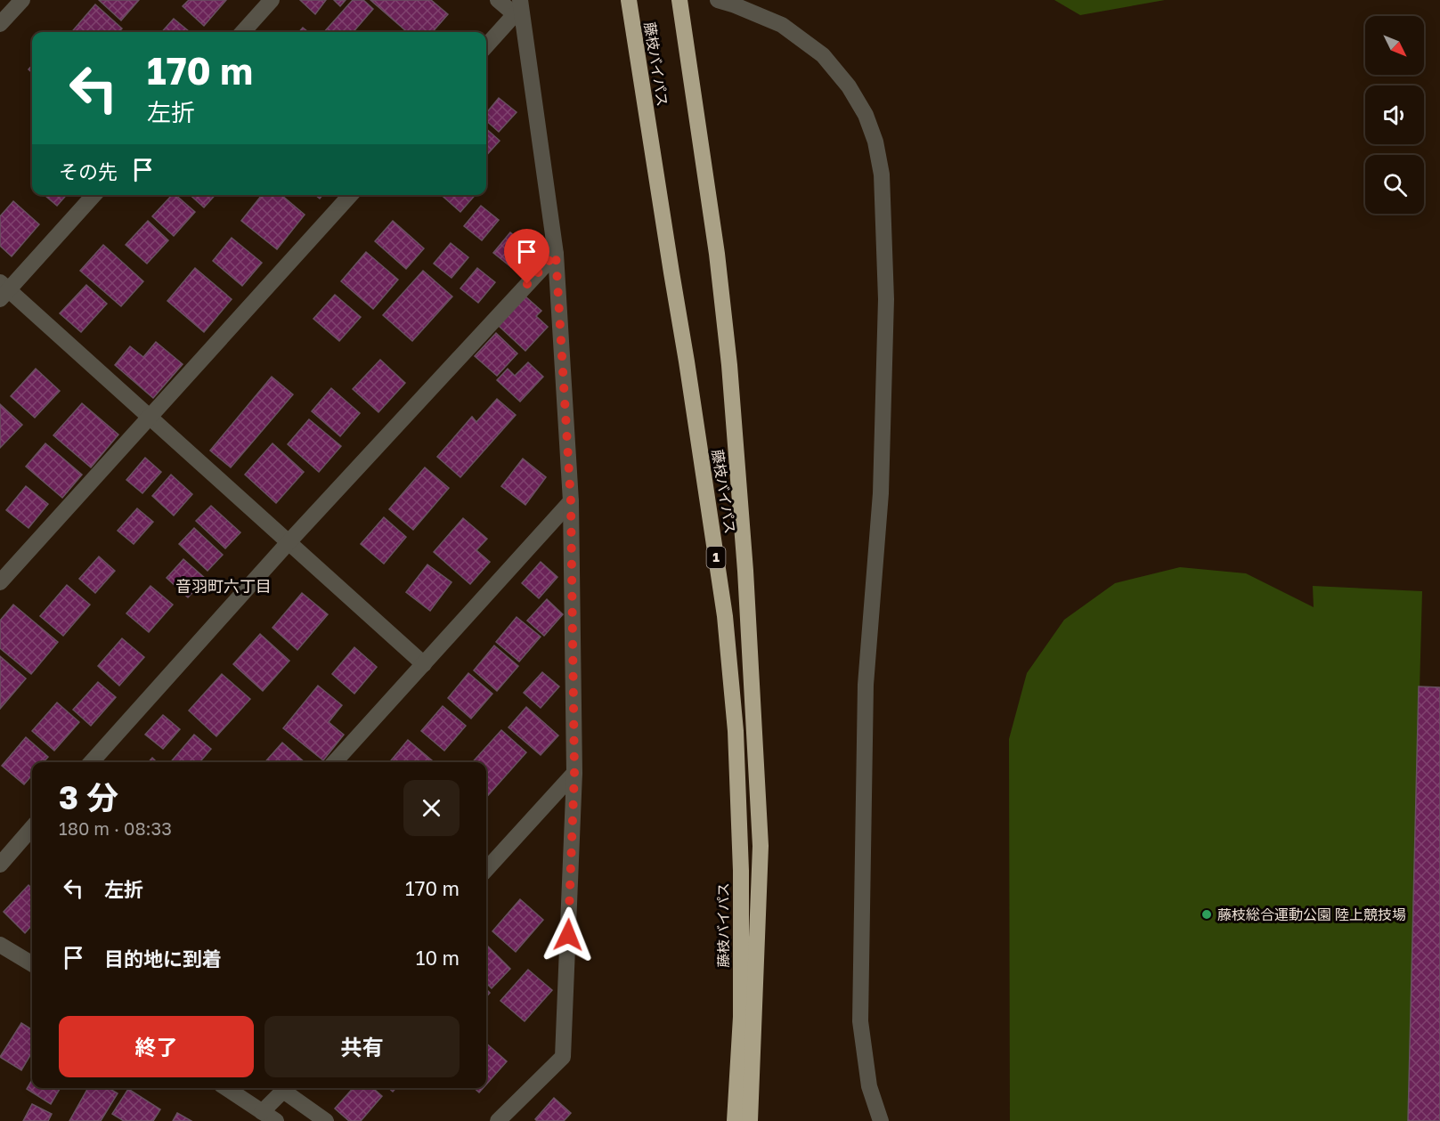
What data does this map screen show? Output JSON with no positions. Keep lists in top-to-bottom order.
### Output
{
  "streets": {
    "highway": ["藤枝バイパス", "1"]
  },
  "districts": ["音羽町六丁目"],
  "places": ["藤枝総合運動公園 陸上競技場"],
  "north": "bottom right",
  "page": {
    "turn": ["170 m", "左折"],
    "then": "その先",
    "heading": ["3 分", "180 m · 08:33"],
    "list": [
      {
        "name": "左折",
        "value": "170 m"
      },
      {
        "name": "目的地に到着",
        "value": "10 m"
      }
    ],
    "buttons": ["終了", "共有"]
  }
}
